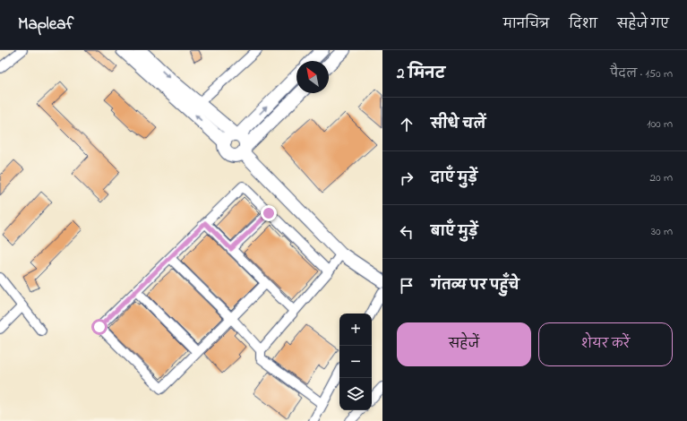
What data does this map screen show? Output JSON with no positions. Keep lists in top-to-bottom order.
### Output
{
  "north": "top left",
  "page": {
    "header": "Mapleaf",
    "nav": ["मानचित्र", "दिशा", "सहेजे गए"],
    "heading": ["2 मिनट", "पैदल · 150 m"],
    "list": [
      ["सीधे चलें", "100 m"],
      ["दाएँ मुड़ें", "20 m"],
      ["बाएँ मुड़ें", "30 m"],
      "गंतव्य पर पहुँचे"
    ],
    "buttons": ["सहेजें", "शेयर करें"],
    "map_buttons": ["+", "−"]
  }
}
